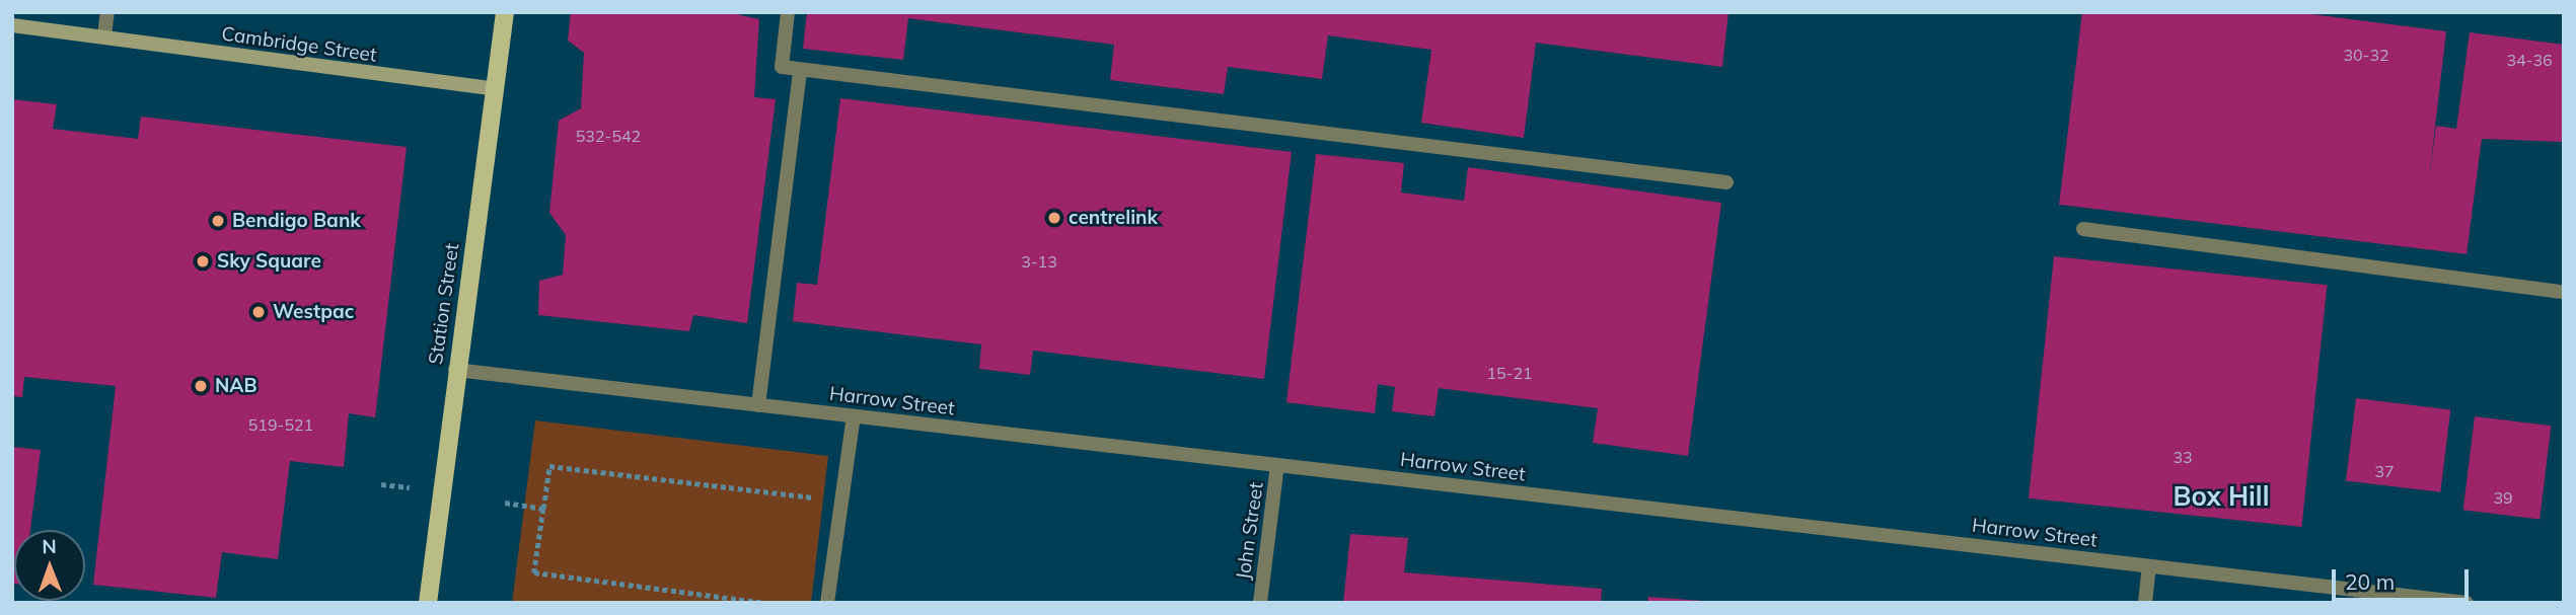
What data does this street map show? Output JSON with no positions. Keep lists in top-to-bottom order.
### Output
{
  "streets": {
    "main road": ["Station Street"],
    "street": ["Cambridge Street", "Harrow Street", "John Street"]
  },
  "crossings": [
    ["Cambridge Street", "Station Street"],
    ["Station Street", "Harrow Street"],
    ["Harrow Street", "John Street"]
  ],
  "districts": ["Box Hill"],
  "places": [
    "centrelink",
    "Bendigo Bank",
    "Sky Square",
    "Westpac",
    "NAB"
  ],
  "house_numbers": [
    "30-32",
    "34-36",
    "532-542",
    "3-13",
    "15-21",
    "519-521",
    "33",
    "37",
    "39"
  ],
  "scale_bar": "20 m",
  "north": "top"
}
